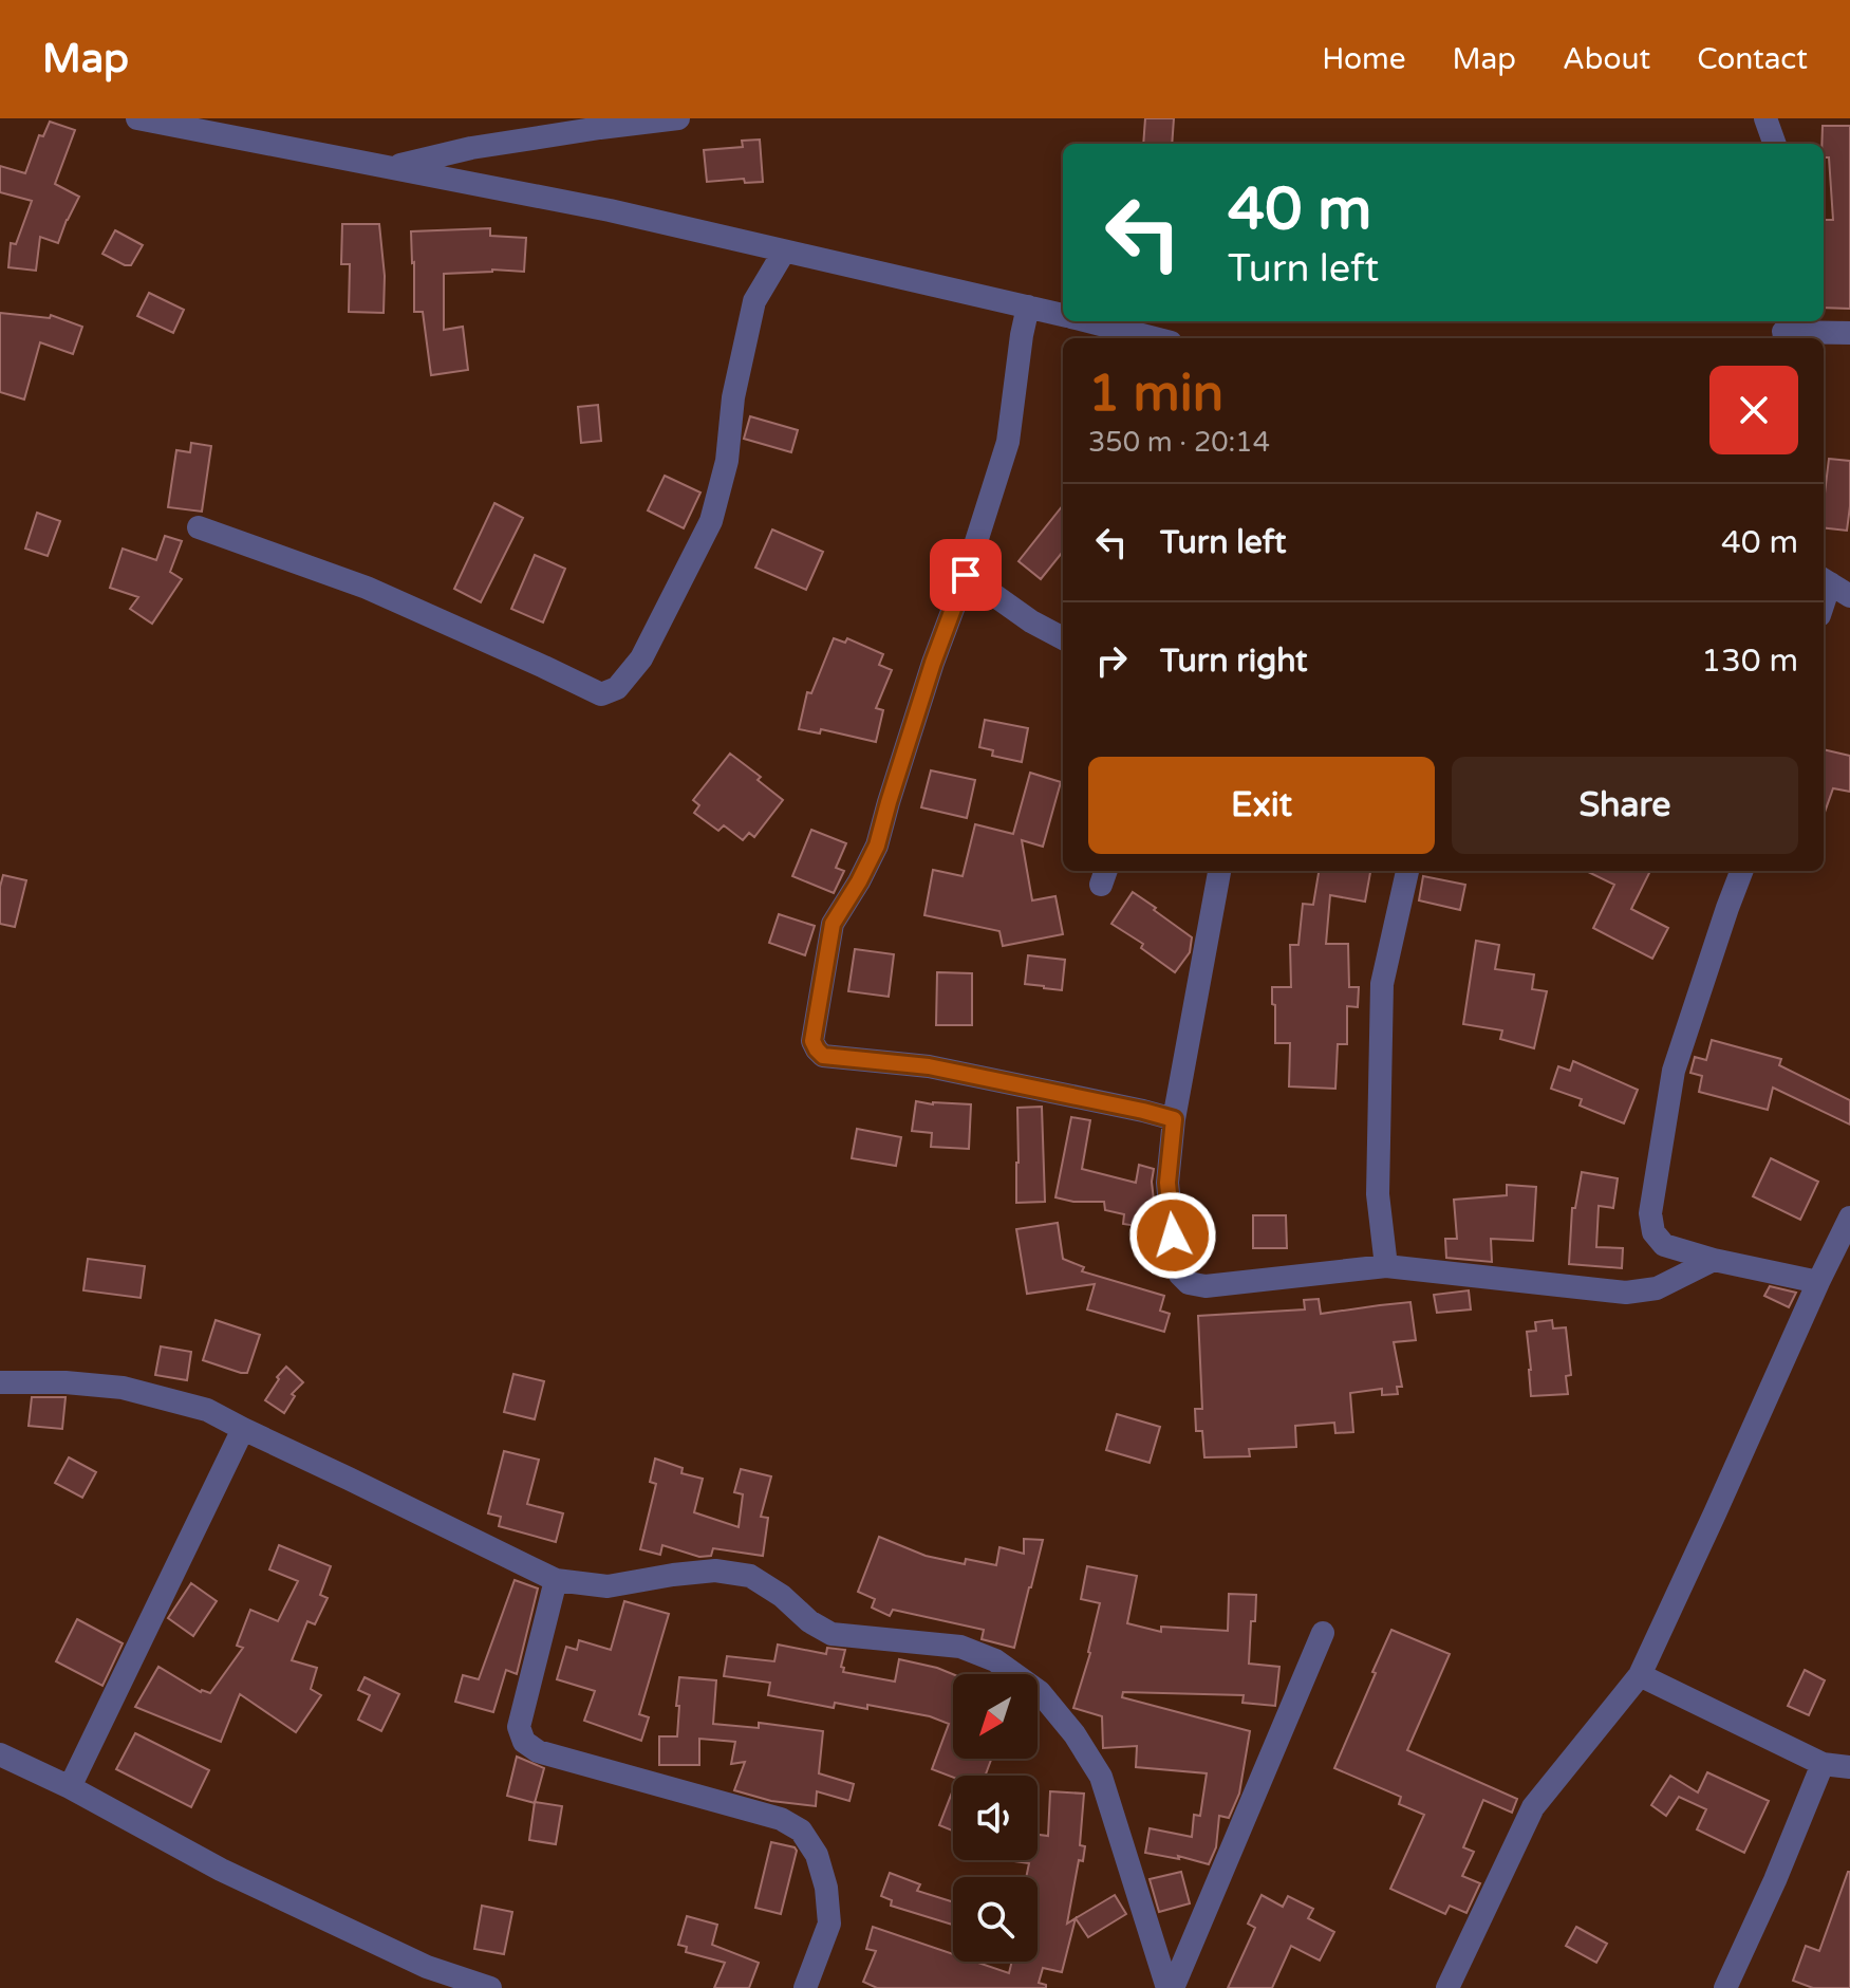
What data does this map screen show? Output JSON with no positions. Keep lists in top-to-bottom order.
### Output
{
  "north": "bottom left",
  "page": {
    "header": "Map",
    "nav": [
      "Home",
      "Map",
      "About",
      "Contact"
    ],
    "turn": ["40 m", "Turn left"],
    "heading": ["1 min", "350 m · 20:14"],
    "list": [
      {
        "name": "Turn left",
        "value": "40 m"
      },
      {
        "name": "Turn right",
        "value": "130 m"
      }
    ],
    "buttons": ["Exit", "Share"]
  }
}
